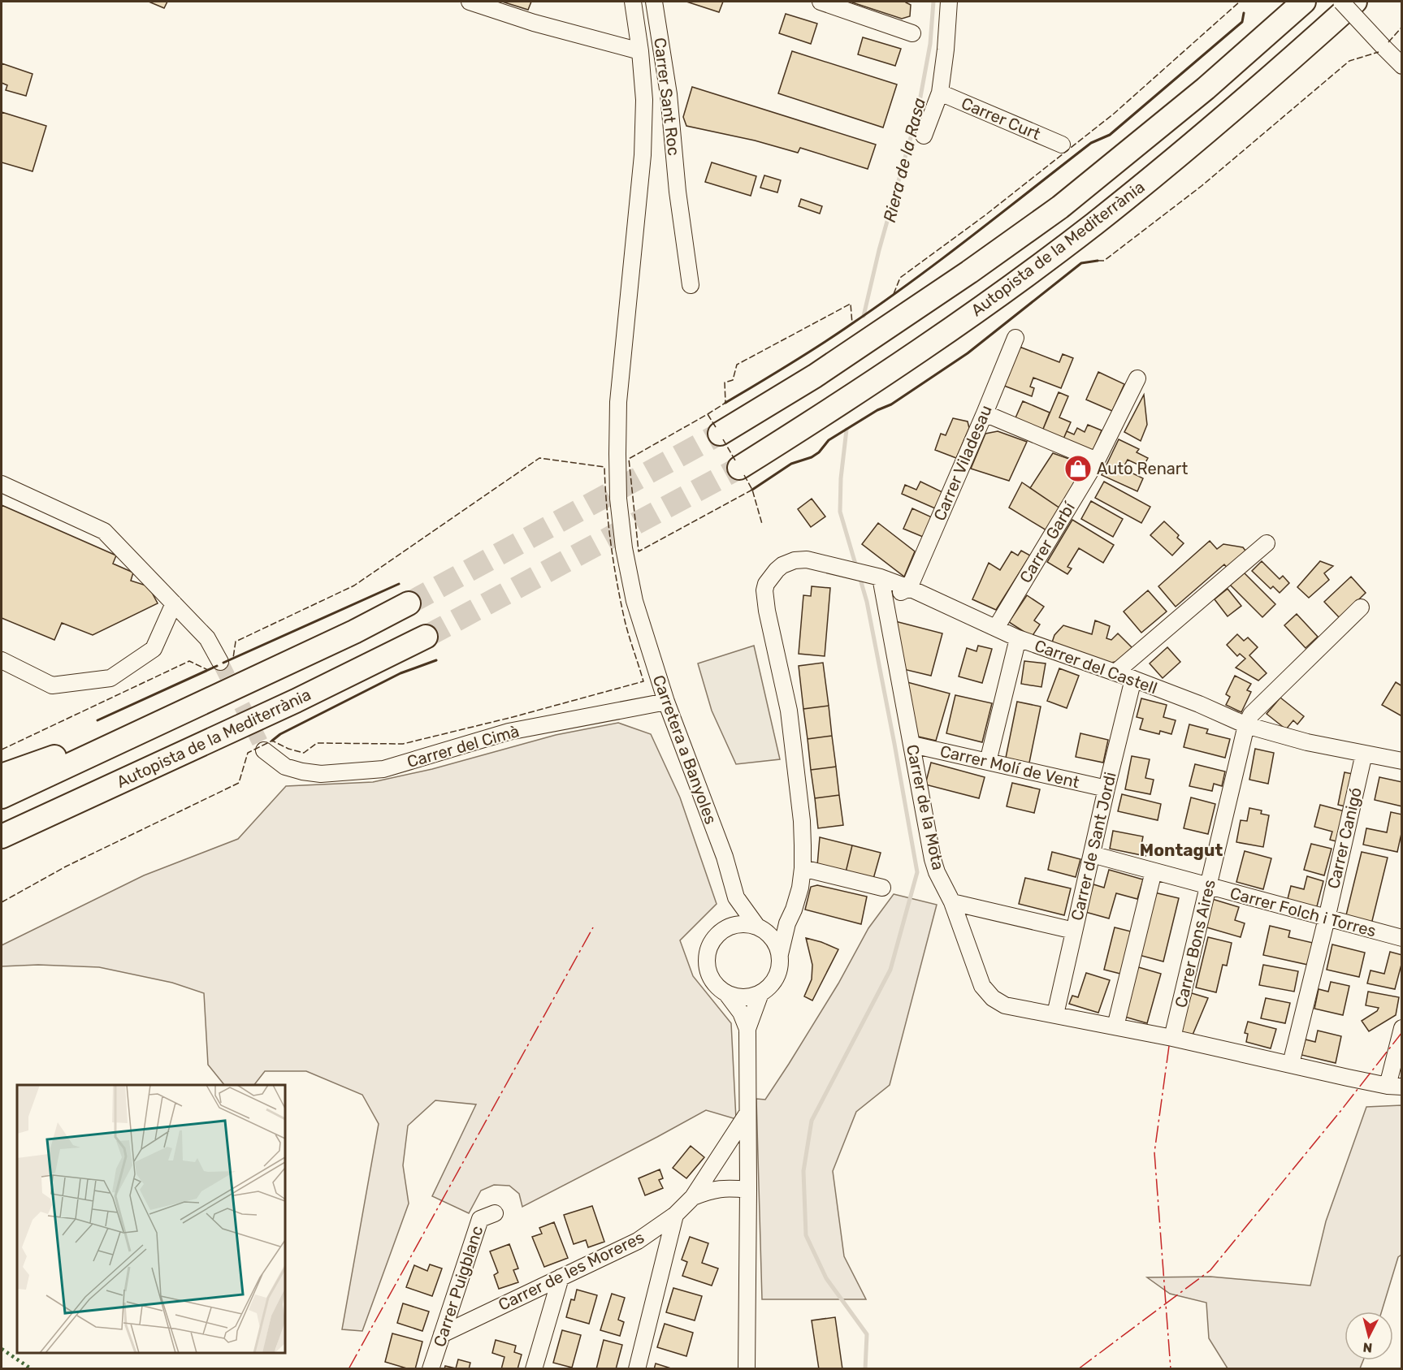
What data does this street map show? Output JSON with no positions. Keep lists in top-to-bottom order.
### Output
{
  "streets": {
    "highway": ["Autopista de la Mediterrània"],
    "street": [
      "Carrer Sant Roc",
      "Carrer Curt",
      "Carrer Viladesau",
      "Carrer Garbí",
      "Carrer del Castell",
      "Carrer del Cimà",
      "Carretera a Banyoles",
      "Carrer Molí de Vent",
      "Carrer de la Mota",
      "Carrer Canigó",
      "Carrer de Sant Jordi",
      "Carrer Folch i Torres",
      "Carrer Bons Aires",
      "Carrer de les Moreres",
      "Carrer Puigblanc"
    ]
  },
  "crossings": [
    ["Carrer Viladesau", "Carrer del Castell"],
    ["Carrer Garbí", "Carrer del Castell"],
    ["Carrer del Castell", "Carrer de la Mota"],
    ["Carrer del Castell", "Carrer Canigó"],
    ["Carrer del Castell", "Carrer de Sant Jordi"],
    ["Carrer del Castell", "Carrer Bons Aires"],
    ["Carrer del Cimà", "Carretera a Banyoles"],
    ["Carrer Molí de Vent", "Carrer de la Mota"],
    ["Carrer Molí de Vent", "Carrer de Sant Jordi"],
    ["Carrer de la Mota", "Carrer Canigó"],
    ["Carrer de la Mota", "Carrer de Sant Jordi"],
    ["Carrer de la Mota", "Carrer Bons Aires"],
    ["Carrer Canigó", "Carrer Folch i Torres"],
    ["Carrer de Sant Jordi", "Carrer Folch i Torres"],
    ["Carrer Folch i Torres", "Carrer Bons Aires"],
    ["Carrer de les Moreres", "Carrer Puigblanc"]
  ],
  "districts": ["Montagut"],
  "water": ["Riera de la Rasa"],
  "places": {
    "shop": ["Auto Renart"]
  },
  "north": "bottom"
}
